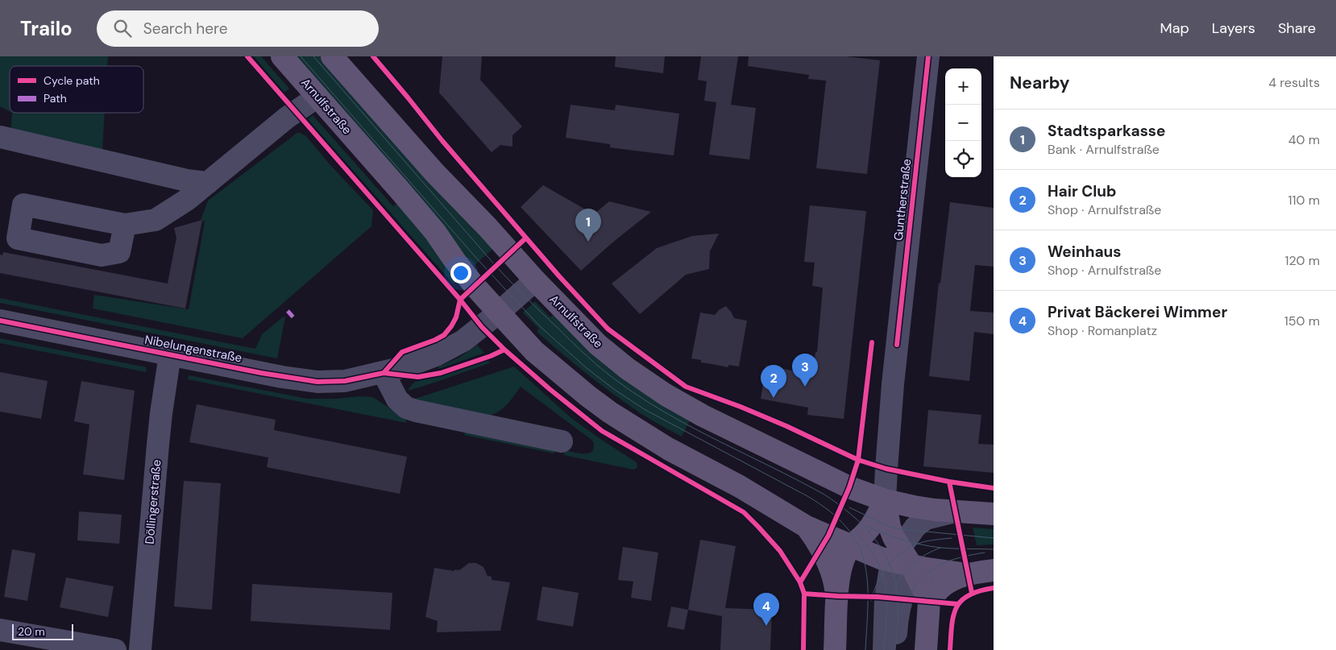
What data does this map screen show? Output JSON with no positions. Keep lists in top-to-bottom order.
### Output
{
  "streets": {
    "main road": ["Arnulfstraße"],
    "street": ["Guntherstraße", "Nibelungenstraße", "Döllingerstraße"]
  },
  "crossings": [
    ["Arnulfstraße", "Guntherstraße"],
    ["Arnulfstraße", "Nibelungenstraße"],
    ["Nibelungenstraße", "Döllingerstraße"]
  ],
  "legend": ["Cycle path", "Path"],
  "scale_bar": "20 m",
  "page": {
    "header": "Trailo",
    "search": "Search here",
    "nav": ["Map", "Layers", "Share"],
    "heading": ["Nearby", "4 results"],
    "map_buttons": ["+", "−"],
    "list": [
      {
        "mark": "1",
        "name": "Stadtsparkasse",
        "note": "Bank · Arnulfstraße",
        "value": "40 m"
      },
      {
        "mark": "2",
        "name": "Hair Club",
        "note": "Shop · Arnulfstraße",
        "value": "110 m"
      },
      {
        "mark": "3",
        "name": "Weinhaus",
        "note": "Shop · Arnulfstraße",
        "value": "120 m"
      },
      {
        "mark": "4",
        "name": "Privat Bäckerei Wimmer",
        "note": "Shop · Romanplatz",
        "value": "150 m"
      }
    ],
    "pins": [
      "1",
      "3",
      "2",
      "4"
    ],
    "scale": "20 m"
  }
}
